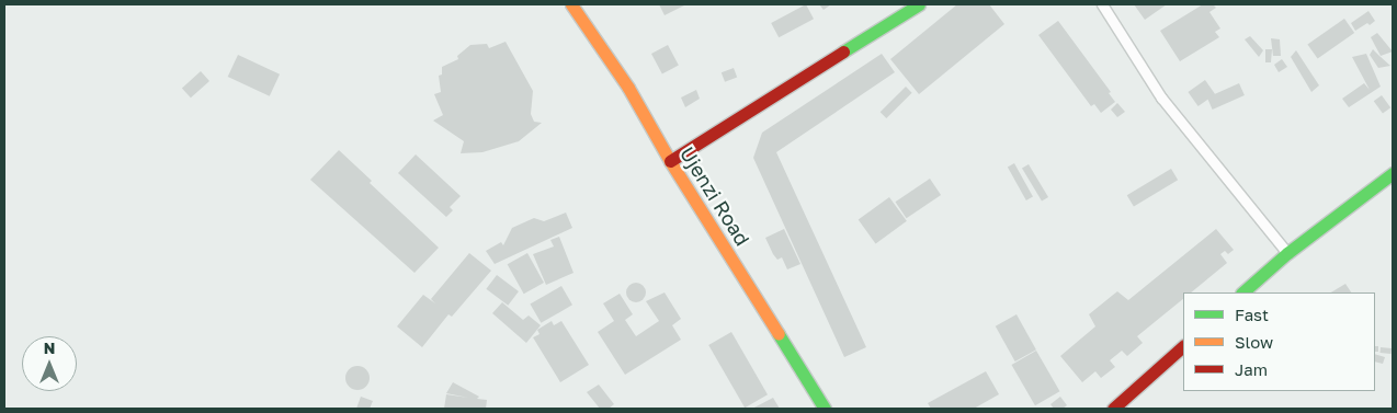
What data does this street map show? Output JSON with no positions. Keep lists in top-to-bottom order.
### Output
{
  "streets": {
    "street": ["Ujenzi Road"]
  },
  "legend": ["Fast", "Slow", "Jam"],
  "north": "top"
}
